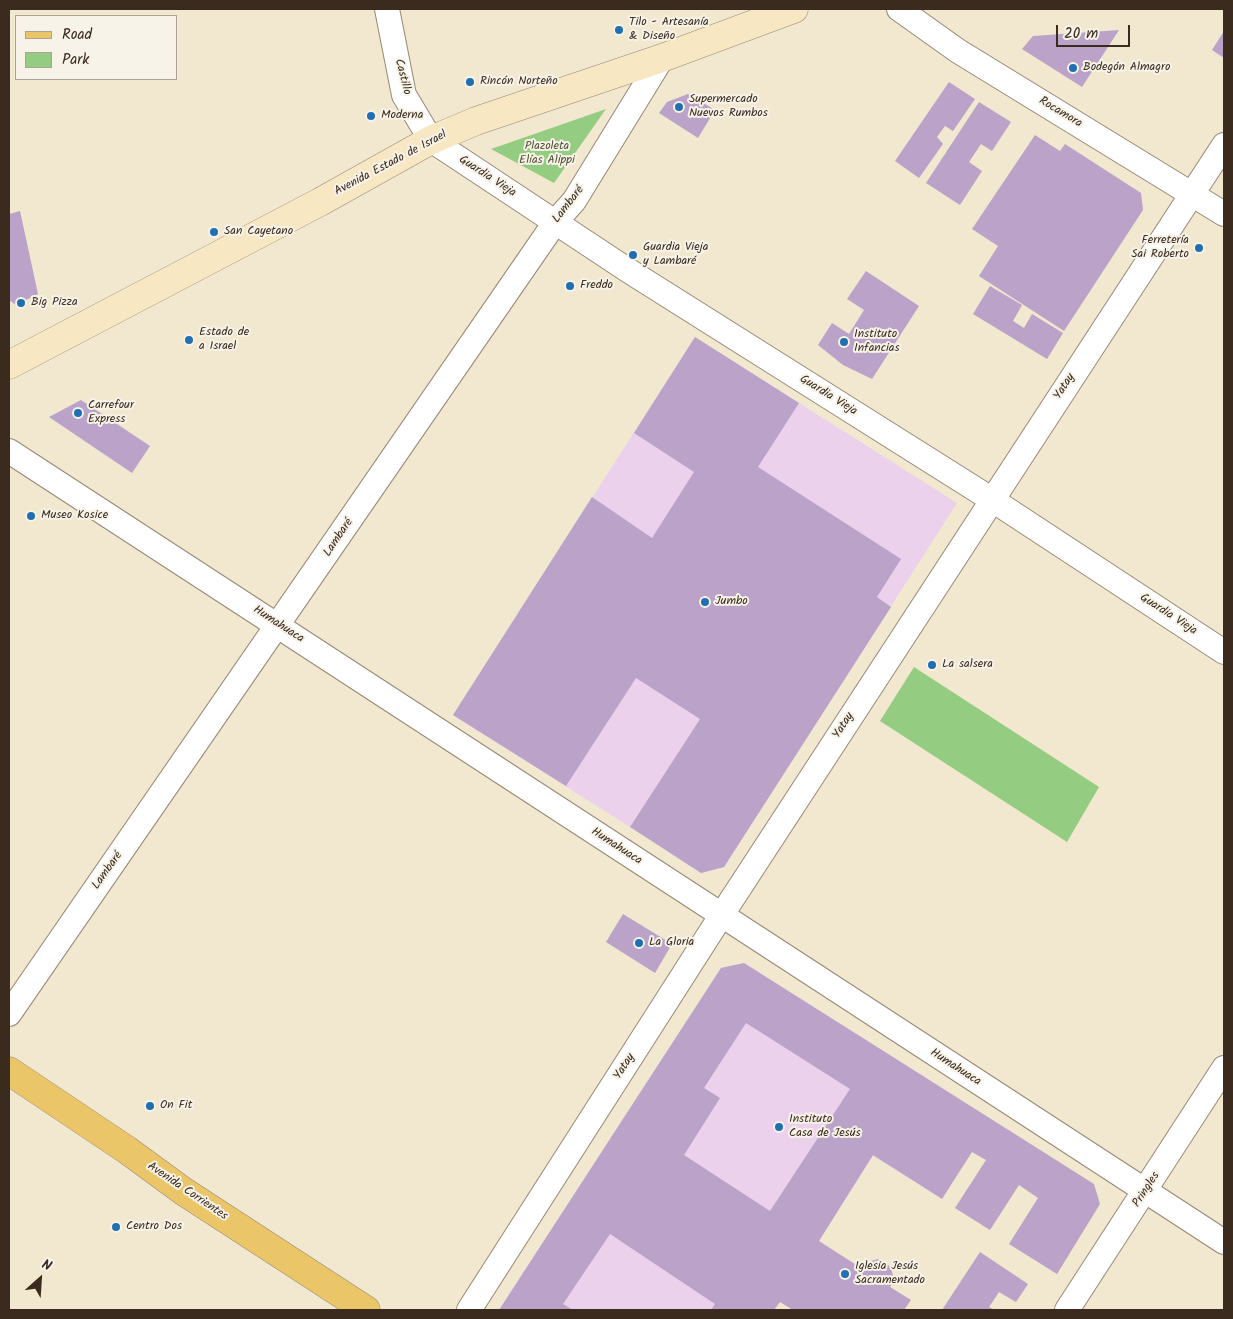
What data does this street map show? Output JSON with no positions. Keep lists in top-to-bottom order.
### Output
{
  "streets": {
    "main road": ["Avenida Estado de Israel", "Avenida Corrientes"],
    "street": [
      "Castillo",
      "Rocamora",
      "Guardia Vieja",
      "Lambaré",
      "Yatay",
      "Humahuaca",
      "Pringles"
    ]
  },
  "crossings": [
    ["Castillo", "Avenida Estado de Israel"],
    ["Castillo", "Guardia Vieja"],
    ["Rocamora", "Yatay"],
    ["Avenida Estado de Israel", "Guardia Vieja"],
    ["Avenida Estado de Israel", "Lambaré"],
    ["Guardia Vieja", "Lambaré"],
    ["Guardia Vieja", "Yatay"],
    ["Lambaré", "Humahuaca"],
    ["Yatay", "Humahuaca"],
    ["Humahuaca", "Pringles"]
  ],
  "parks": ["Plazoleta Elías Alippi"],
  "places": [
    "Tilo - Artesanía & Diseño",
    "Bodegón Almagro",
    "Rincón Norteño",
    "Supermercado Nuevos Rumbos",
    "Moderna",
    "San Cayetano",
    "Ferretería Sai Roberto",
    "Guardia Vieja y Lambaré",
    "Freddo",
    "Big Pizza",
    "Estado de a Israel",
    "Instituto Infancias",
    "Carrefour Express",
    "Museo Kosice",
    "Jumbo",
    "La salsera",
    "La Gloria",
    "On Fit",
    "Instituto Casa de Jesús",
    "Centro Dos",
    "Iglesia Jesús Sacramentado"
  ],
  "legend": ["Road", "Park"],
  "scale_bar": "20 m",
  "north": "top right"
}
